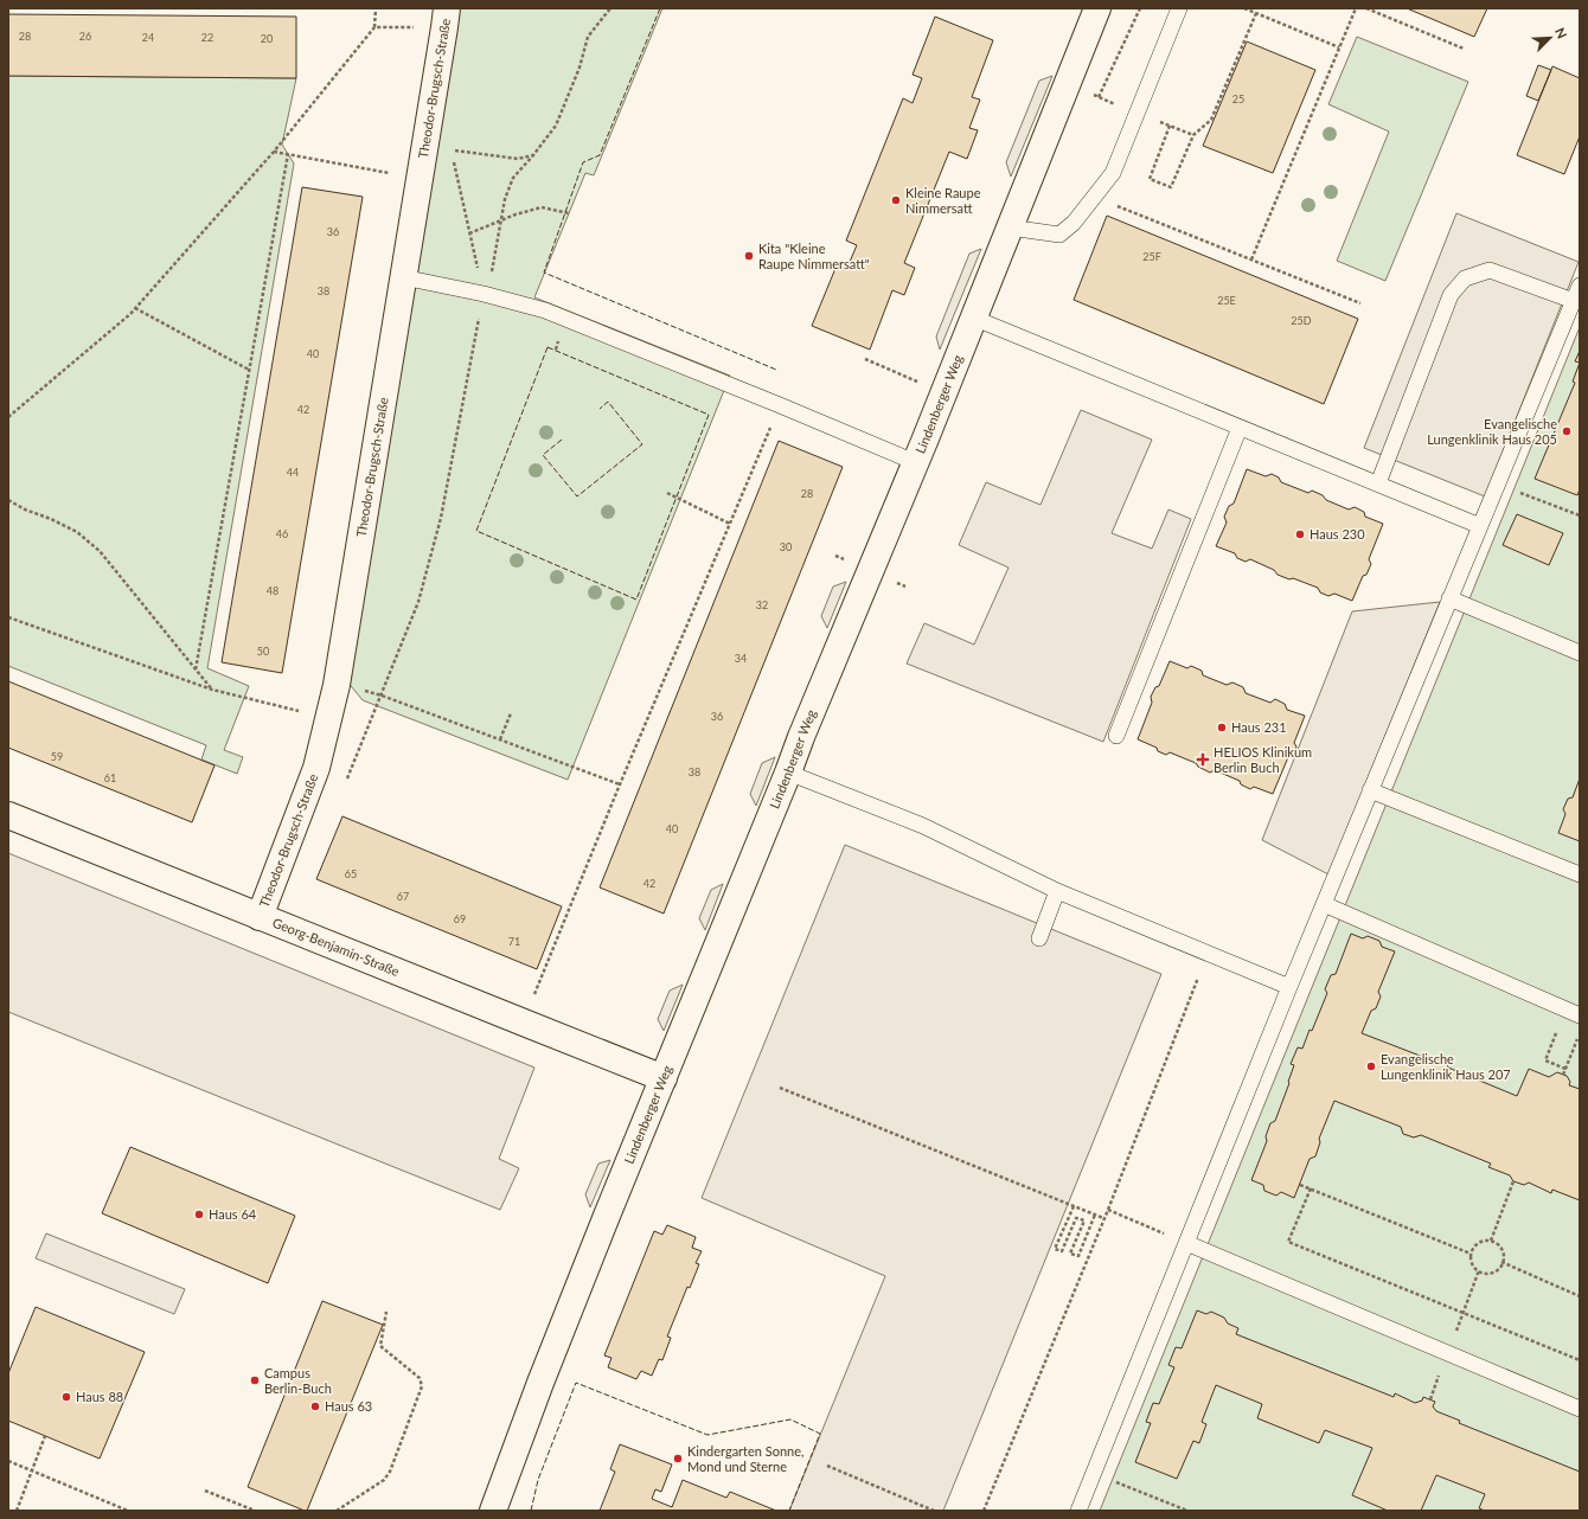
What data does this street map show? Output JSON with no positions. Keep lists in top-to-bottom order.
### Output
{
  "streets": {
    "street": ["Theodor-Brugsch-Straße", "Lindenberger Weg", "Georg-Benjamin-Straße"]
  },
  "crossings": [
    ["Theodor-Brugsch-Straße", "Georg-Benjamin-Straße"],
    ["Lindenberger Weg", "Georg-Benjamin-Straße"]
  ],
  "places": {
    "other": [
      "Kleine Raupe Nimmersatt",
      "Kita \"Kleine Raupe Nimmersatt\"",
      "Evangelische Lungenklinik Haus 205",
      "Haus 230",
      "Haus 231",
      "Evangelische Lungenklinik Haus 207",
      "Haus 64",
      "Campus Berlin-Buch",
      "Haus 88",
      "Haus 63",
      "Kindergarten Sonne, Mond und Sterne"
    ],
    "health": ["HELIOS Klinikum Berlin Buch"]
  },
  "house_numbers": [
    "28",
    "26",
    "24",
    "22",
    "20",
    "25",
    "36",
    "25F",
    "38",
    "25E",
    "25D",
    "40",
    "42",
    "44",
    "28",
    "46",
    "30",
    "48",
    "32",
    "50",
    "34",
    "36",
    "59",
    "38",
    "61",
    "40",
    "65",
    "42",
    "67",
    "69",
    "71"
  ],
  "north": "top right"
}
